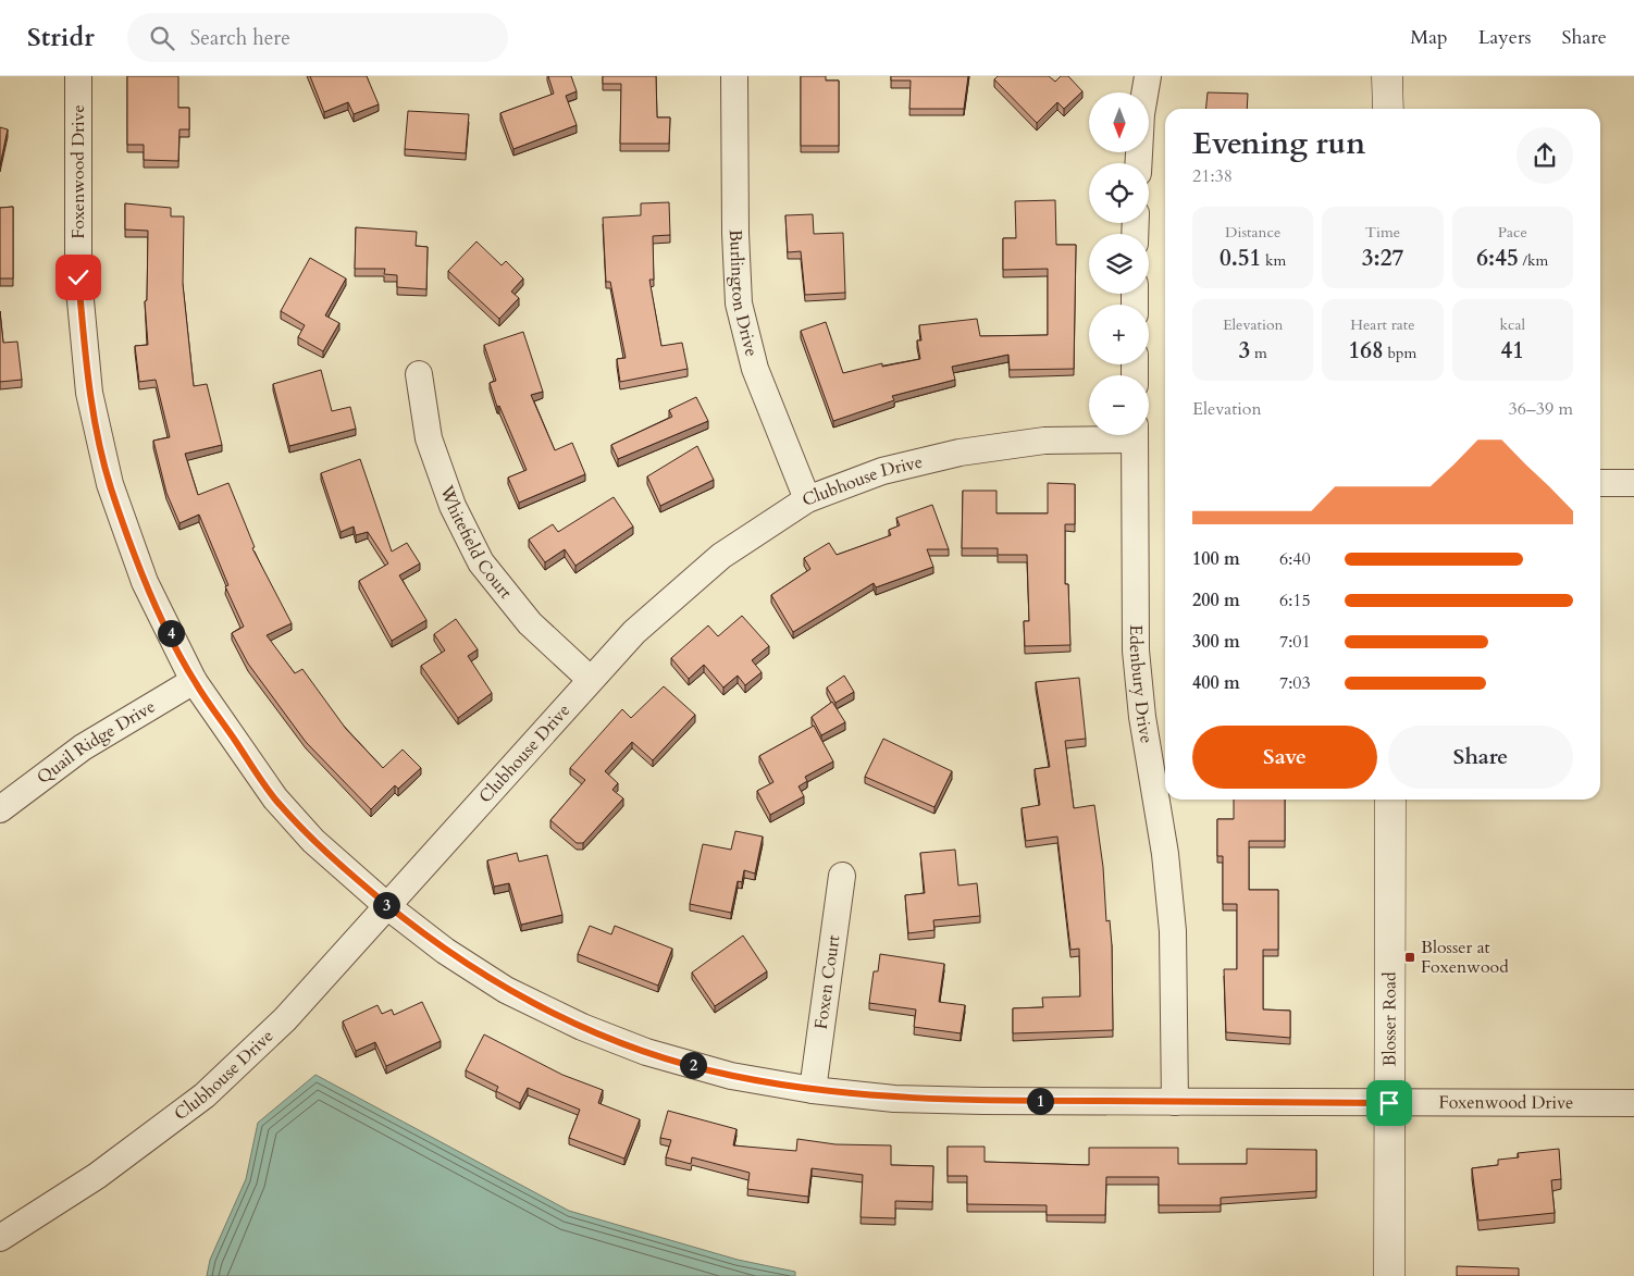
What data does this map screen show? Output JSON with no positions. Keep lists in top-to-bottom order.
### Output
{
  "streets": {
    "street": [
      "Foxenwood Drive",
      "Burlington Drive",
      "Clubhouse Drive",
      "Whitefield Court",
      "Edenbury Drive",
      "Quail Ridge Drive",
      "Foxen Court",
      "Blosser Road"
    ]
  },
  "crossings": [
    ["Foxenwood Drive", "Clubhouse Drive"],
    ["Foxenwood Drive", "Edenbury Drive"],
    ["Foxenwood Drive", "Quail Ridge Drive"],
    ["Foxenwood Drive", "Foxen Court"],
    ["Foxenwood Drive", "Blosser Road"],
    ["Burlington Drive", "Clubhouse Drive"],
    ["Clubhouse Drive", "Whitefield Court"]
  ],
  "places": {
    "transit": ["Blosser at Foxenwood"]
  },
  "north": "bottom",
  "page": {
    "header": "Stridr",
    "search": "Search here",
    "nav": ["Map", "Layers", "Share"],
    "map_buttons": ["+", "−"],
    "heading": ["Evening run", "21:38"],
    "stats": [
      ["Distance", "0.51 km"],
      ["Time", "3:27"],
      ["Pace", "6:45 /km"],
      ["Elevation", "3 m"],
      ["Heart rate", "168 bpm"],
      ["kcal", "41"]
    ],
    "chart": ["Elevation", "36–39 m"],
    "list": [
      {
        "name": "100 m",
        "note": "6:40"
      },
      {
        "name": "200 m",
        "note": "6:15"
      },
      {
        "name": "300 m",
        "note": "7:01"
      },
      {
        "name": "400 m",
        "note": "7:03"
      }
    ],
    "pins": [
      "4",
      "3",
      "2",
      "1"
    ],
    "buttons": ["Save", "Share"]
  }
}
